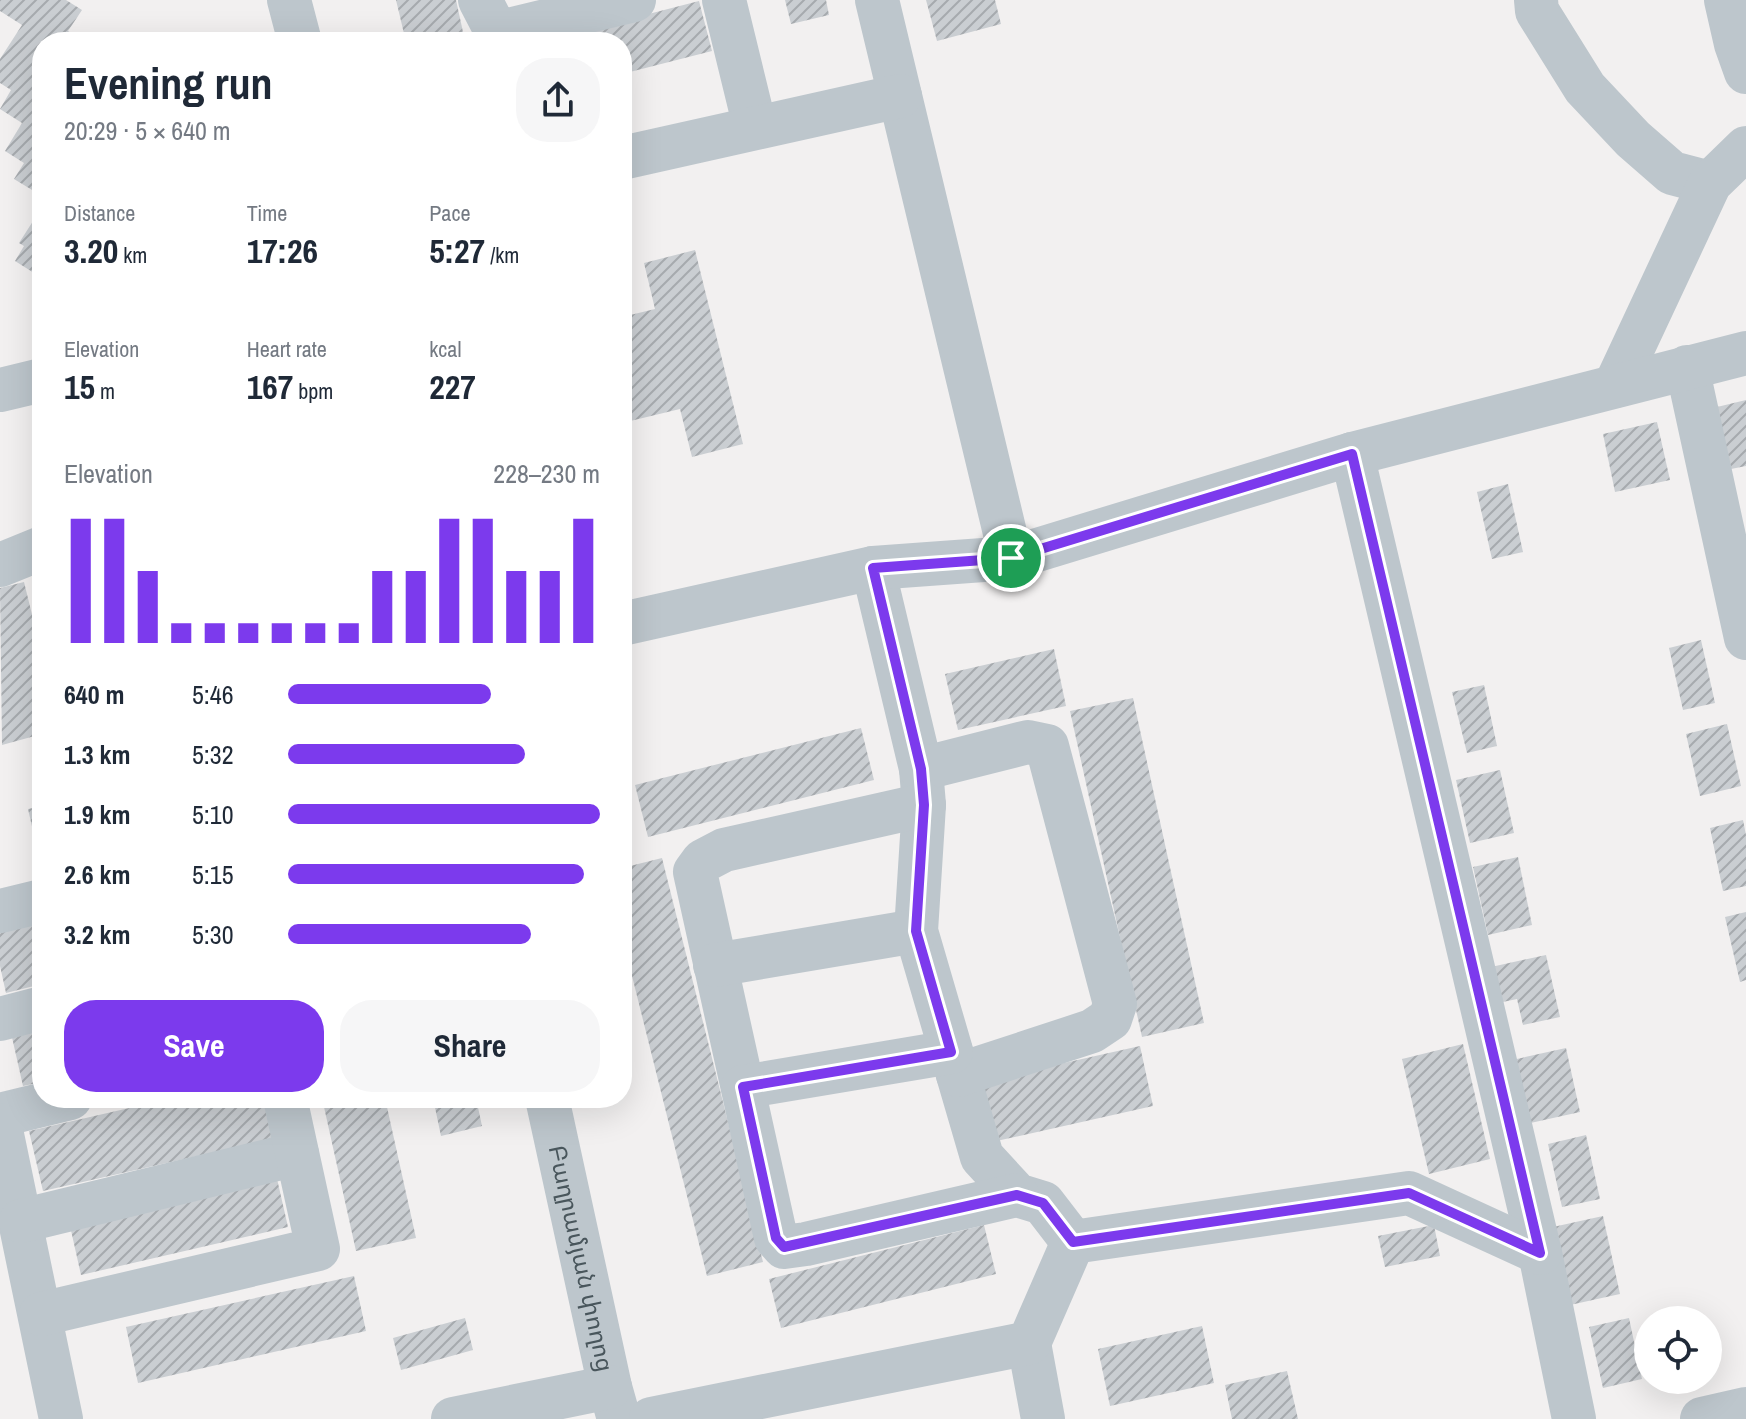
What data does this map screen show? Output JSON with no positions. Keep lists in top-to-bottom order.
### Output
{
  "streets": {
    "street": ["Բաղրամյան փողոց"]
  },
  "page": {
    "heading": ["Evening run", "20:29 · 5 × 640 m"],
    "stats": [
      ["Distance", "3.20 km"],
      ["Time", "17:26"],
      ["Pace", "5:27 /km"],
      ["Elevation", "15 m"],
      ["Heart rate", "167 bpm"],
      ["kcal", "227"]
    ],
    "chart": ["Elevation", "228–230 m"],
    "list": [
      {
        "name": "640 m",
        "note": "5:46"
      },
      {
        "name": "1.3 km",
        "note": "5:32"
      },
      {
        "name": "1.9 km",
        "note": "5:10"
      },
      {
        "name": "2.6 km",
        "note": "5:15"
      },
      {
        "name": "3.2 km",
        "note": "5:30"
      }
    ],
    "buttons": ["Save", "Share"]
  }
}
